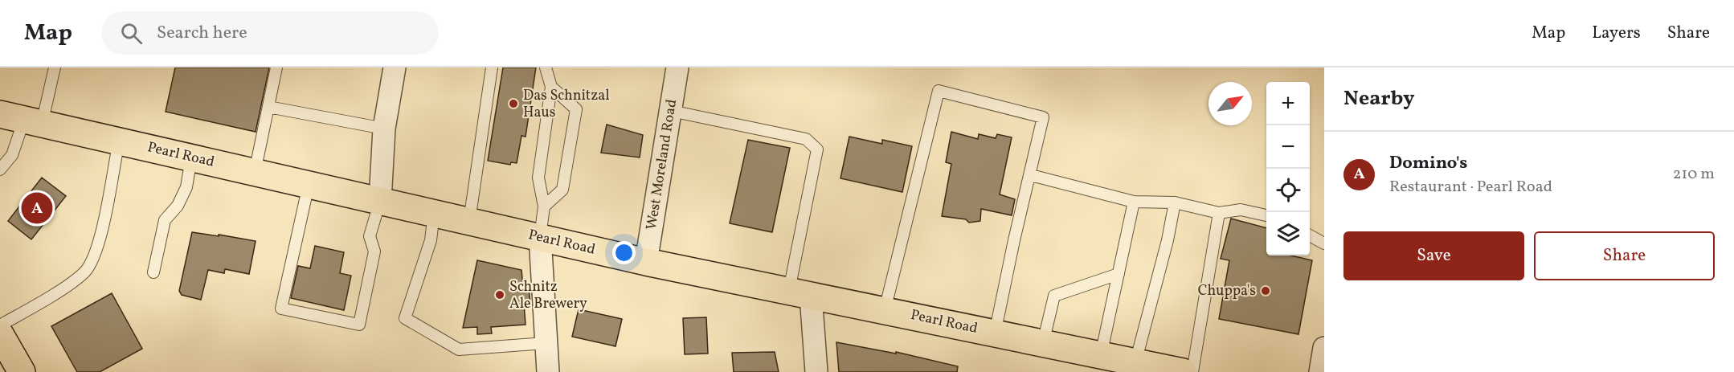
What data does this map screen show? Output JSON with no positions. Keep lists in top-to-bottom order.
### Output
{
  "streets": {
    "main road": ["Pearl Road"],
    "street": ["West Moreland Road"]
  },
  "crossings": [
    ["Pearl Road", "West Moreland Road"]
  ],
  "places": ["Das Schnitzal Haus", "Chuppa's", "Schnitz Ale Brewery"],
  "north": "top right",
  "page": {
    "header": "Map",
    "search": "Search here",
    "nav": ["Map", "Layers", "Share"],
    "heading": "Nearby",
    "map_buttons": ["+", "−"],
    "list": [
      {
        "mark": "A",
        "name": "Domino's",
        "note": "Restaurant · Pearl Road",
        "value": "210 m"
      }
    ],
    "pins": "A",
    "buttons": ["Save", "Share"]
  }
}
